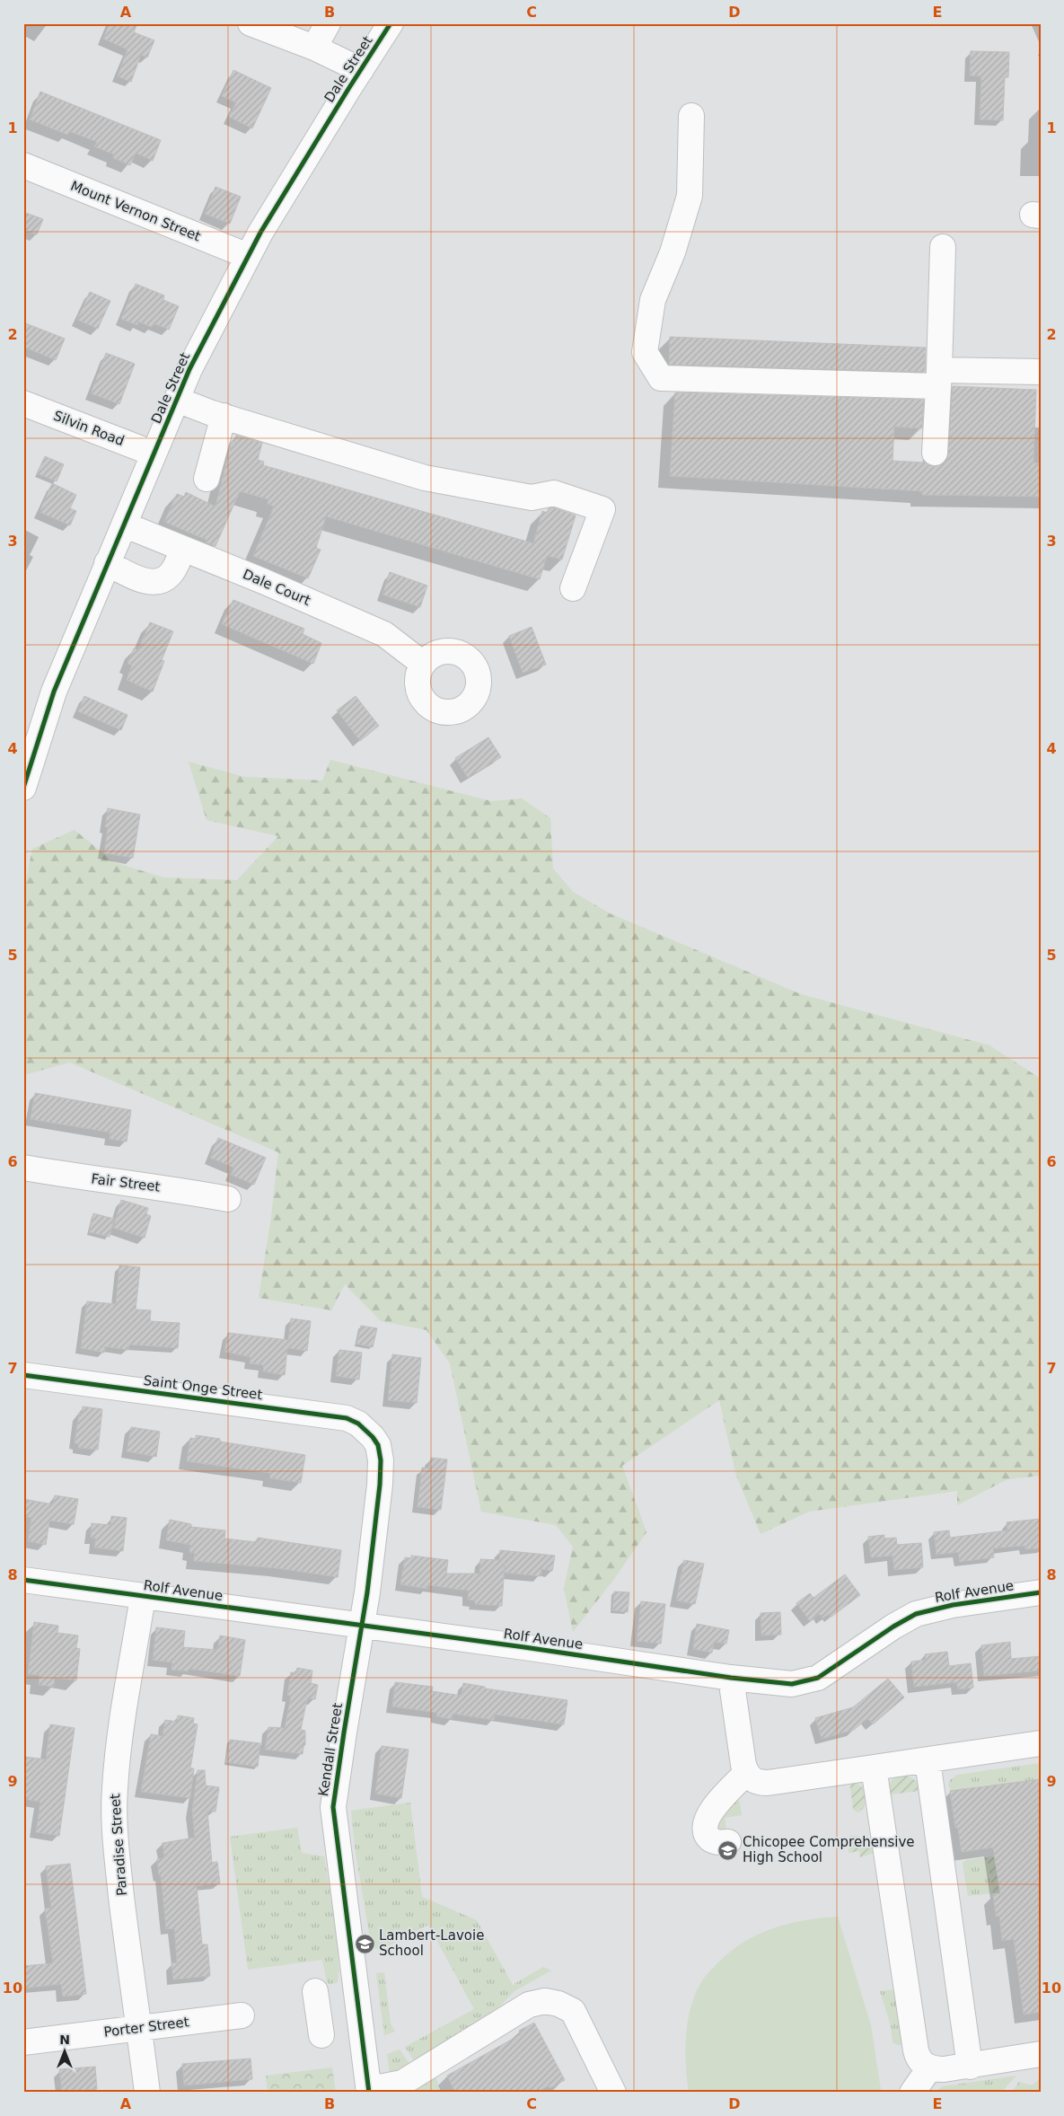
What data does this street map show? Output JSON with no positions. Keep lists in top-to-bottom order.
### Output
{
  "streets": {
    "street": [
      "Dale Street",
      "Mount Vernon Street",
      "Silvin Road",
      "Dale Court",
      "Fair Street",
      "Saint Onge Street",
      "Rolf Avenue",
      "Kendall Street",
      "Paradise Street",
      "Porter Street"
    ]
  },
  "crossings": [
    ["Dale Street", "Mount Vernon Street"],
    ["Dale Street", "Silvin Road"],
    ["Dale Street", "Dale Court"],
    ["Saint Onge Street", "Kendall Street"],
    ["Rolf Avenue", "Kendall Street"],
    ["Rolf Avenue", "Paradise Street"],
    ["Paradise Street", "Porter Street"]
  ],
  "places": {
    "school or university": ["Chicopee Comprehensive High School", "Lambert-Lavoie School"]
  },
  "north": "top",
  "grid": {
    "columns": [
      "A",
      "B",
      "C",
      "D",
      "E"
    ],
    "rows": [
      "1",
      "2",
      "3",
      "4",
      "5",
      "6",
      "7",
      "8",
      "9",
      "10"
    ]
  }
}
